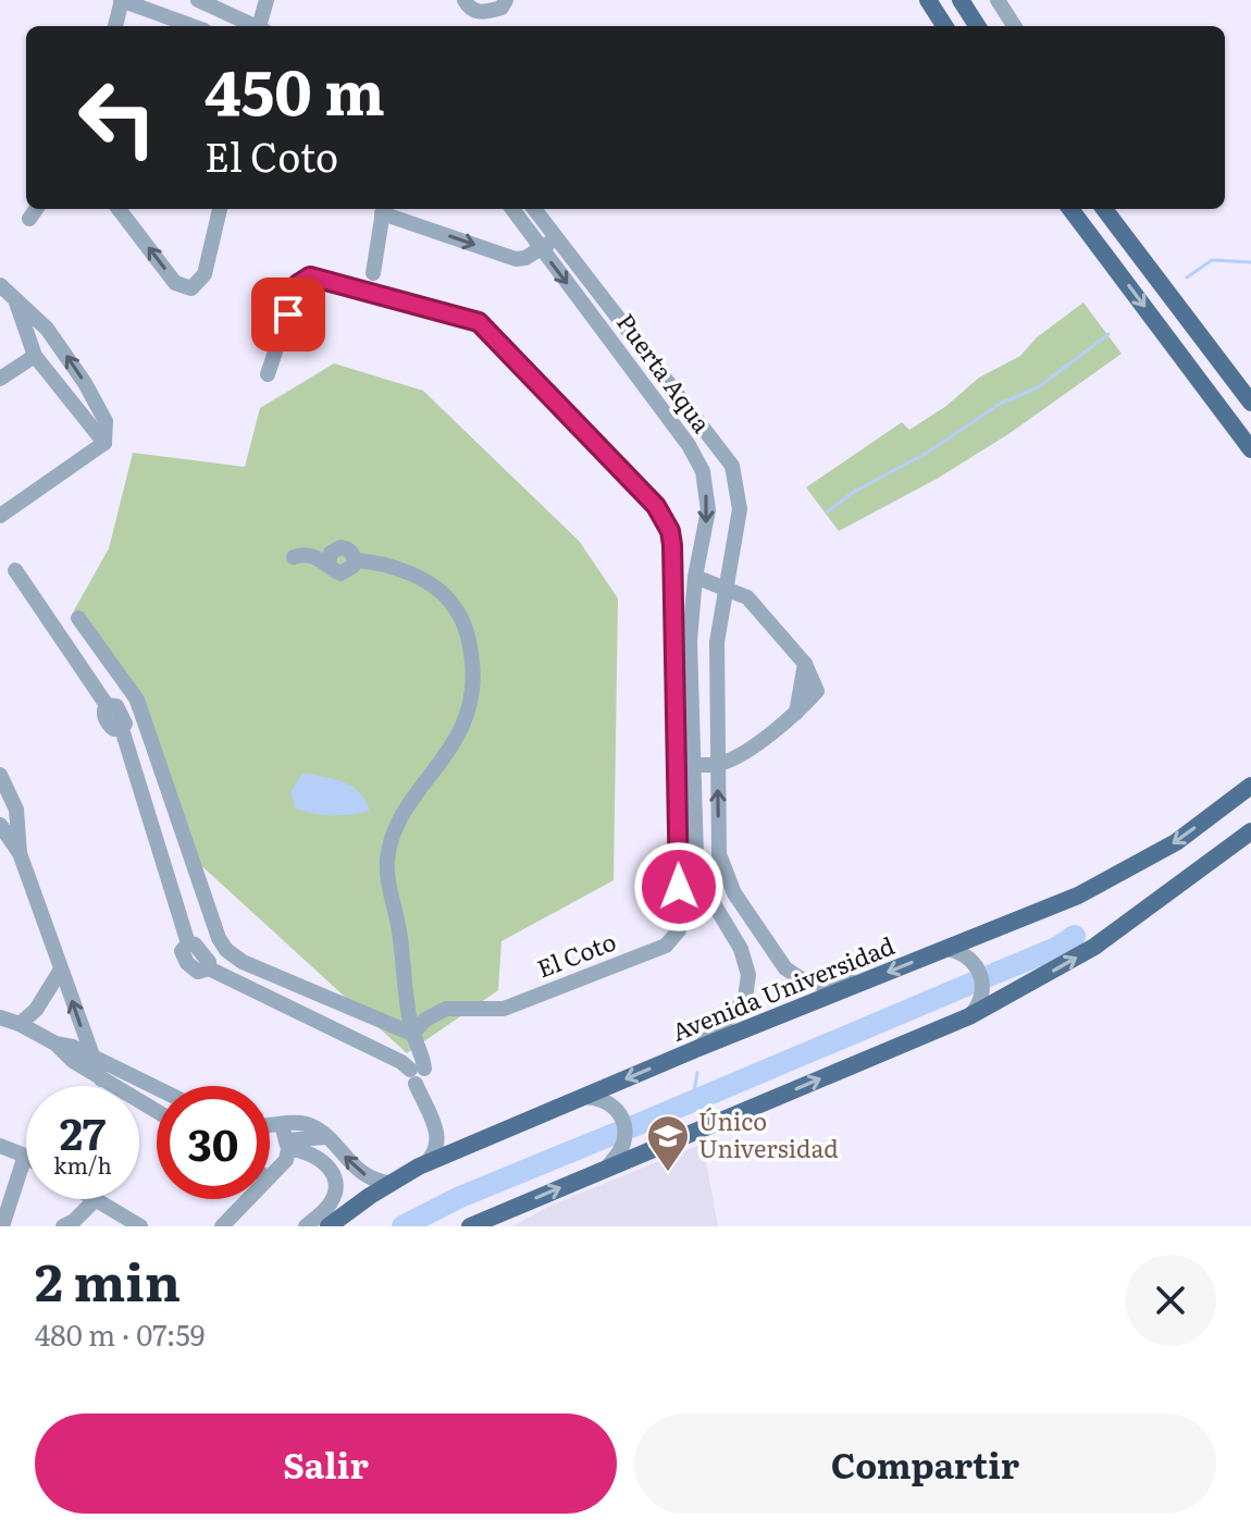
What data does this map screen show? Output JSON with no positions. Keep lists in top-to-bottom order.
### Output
{
  "streets": {
    "main road": ["Avenida Universidad"],
    "street": ["Puerta Aqua", "El Coto"]
  },
  "crossings": [
    ["Puerta Aqua", "Avenida Universidad"]
  ],
  "places": {
    "school or university": ["Único Universidad"]
  },
  "page": {
    "turn": ["450 m", "El Coto"],
    "speed": "27 km/h",
    "limit": "30",
    "heading": ["2 min", "480 m · 07:59"],
    "buttons": ["Salir", "Compartir"]
  }
}
